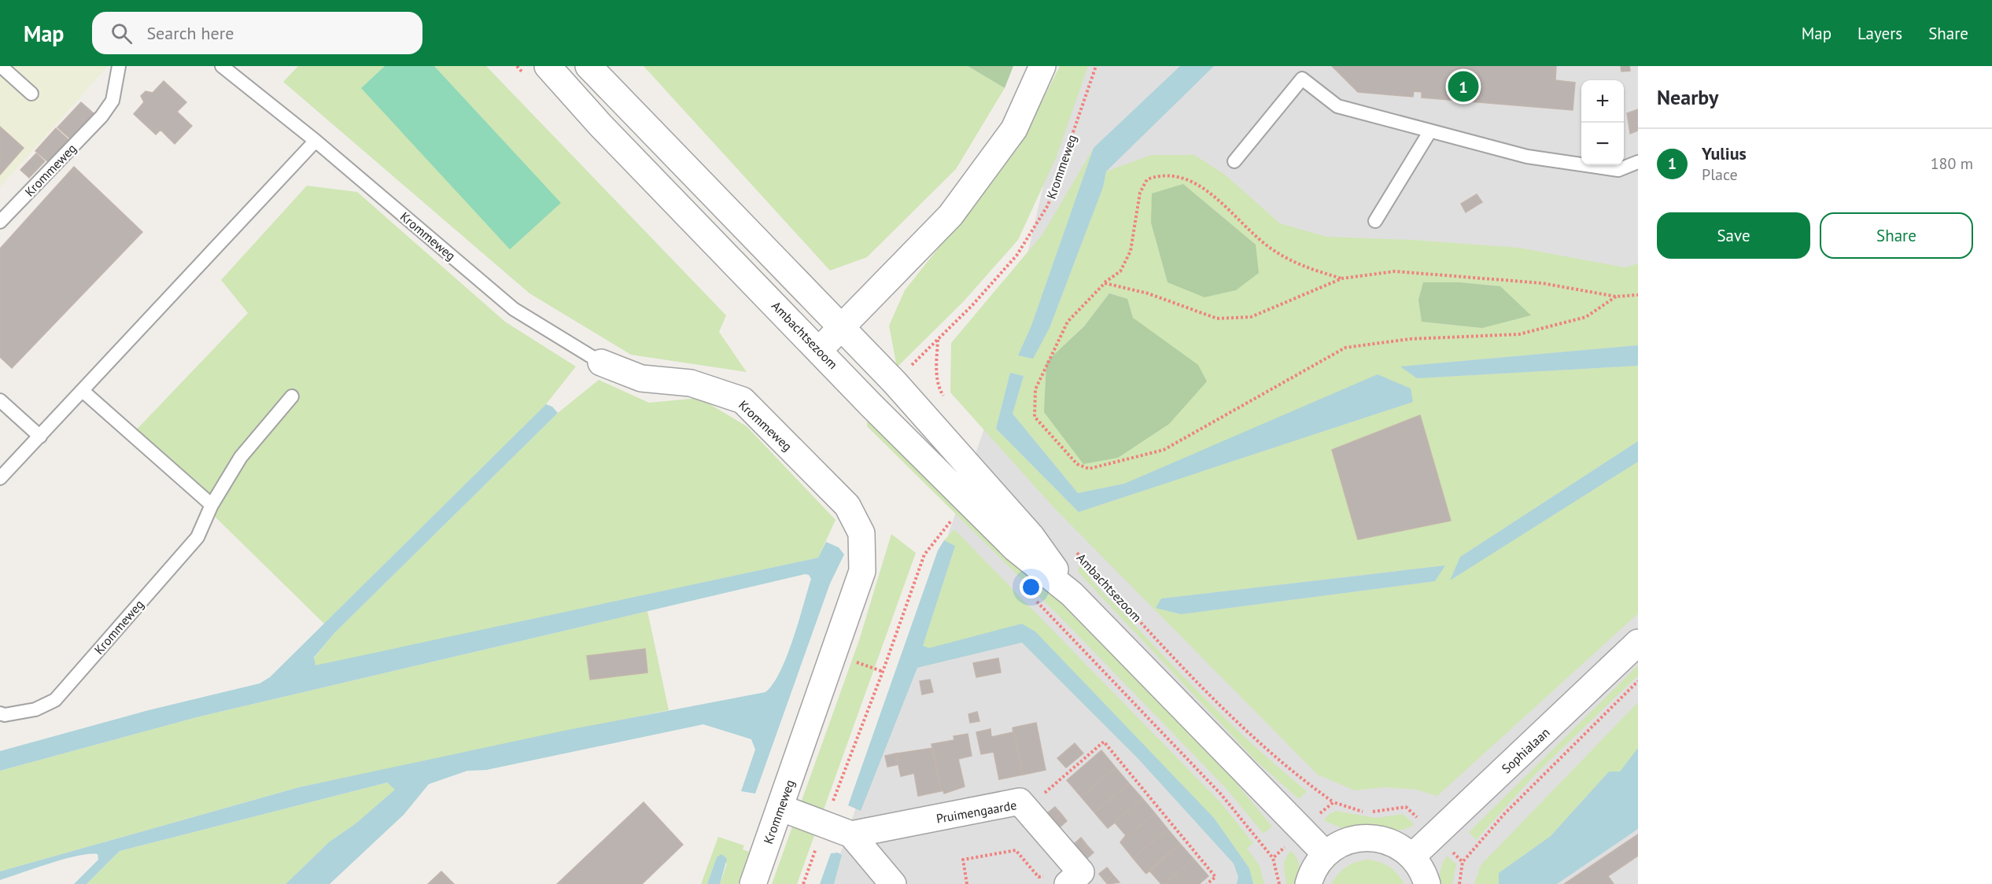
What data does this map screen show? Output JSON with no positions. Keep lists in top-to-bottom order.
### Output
{
  "streets": {
    "street": [
      "Krommeweg",
      "Ambachtsezoom",
      "Sophialaan",
      "Pruimengaarde"
    ]
  },
  "crossings": [
    ["Krommeweg", "Ambachtsezoom"]
  ],
  "page": {
    "header": "Map",
    "search": "Search here",
    "nav": ["Map", "Layers", "Share"],
    "heading": "Nearby",
    "pins": "1",
    "map_buttons": ["+", "−"],
    "list": [
      {
        "mark": "1",
        "name": "Yulius",
        "note": "Place",
        "value": "180 m"
      }
    ],
    "buttons": ["Save", "Share"]
  }
}
